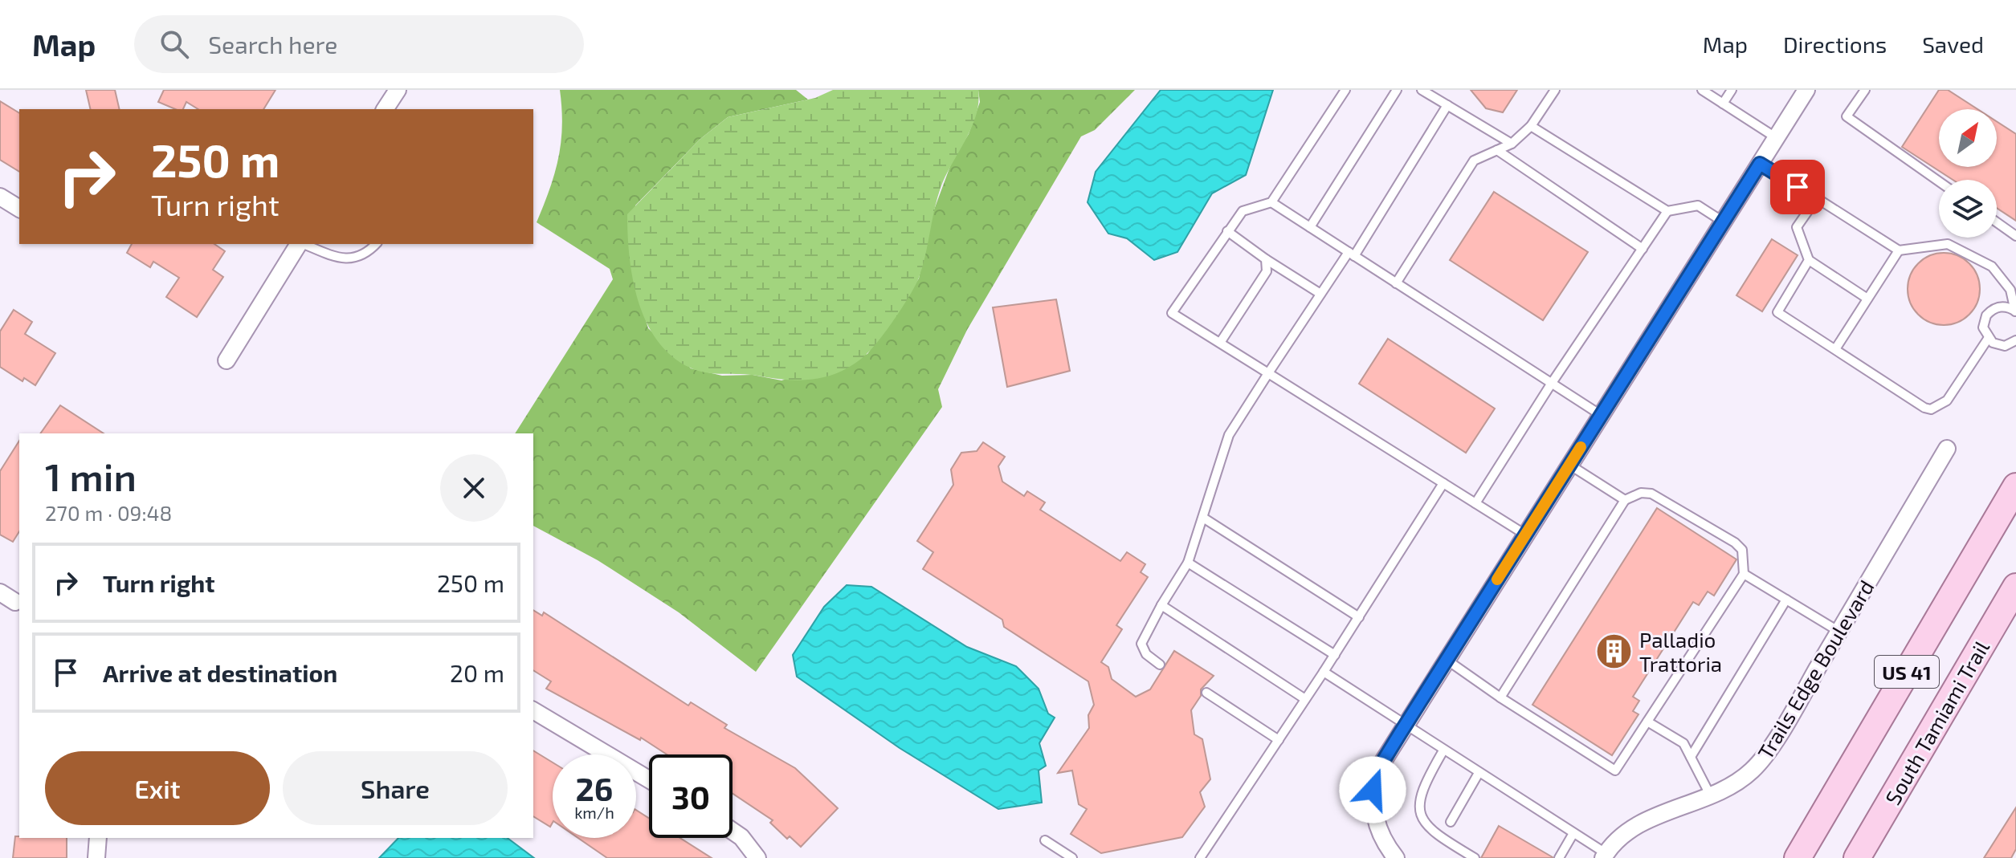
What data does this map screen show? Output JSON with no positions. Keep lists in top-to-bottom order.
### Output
{
  "streets": {
    "main road": ["US 41", "South Tamiami Trail"],
    "street": ["Trails Edge Boulevard"]
  },
  "places": {
    "building": ["Palladio Trattoria"]
  },
  "north": "top right",
  "page": {
    "header": "Map",
    "search": "Search here",
    "nav": ["Map", "Directions", "Saved"],
    "turn": ["250 m", "Turn right"],
    "heading": ["1 min", "270 m · 09:48"],
    "list": [
      {
        "name": "Turn right",
        "value": "250 m"
      },
      {
        "name": "Arrive at destination",
        "value": "20 m"
      }
    ],
    "buttons": ["Exit", "Share"],
    "speed": "26 km/h",
    "limit": "30"
  }
}
